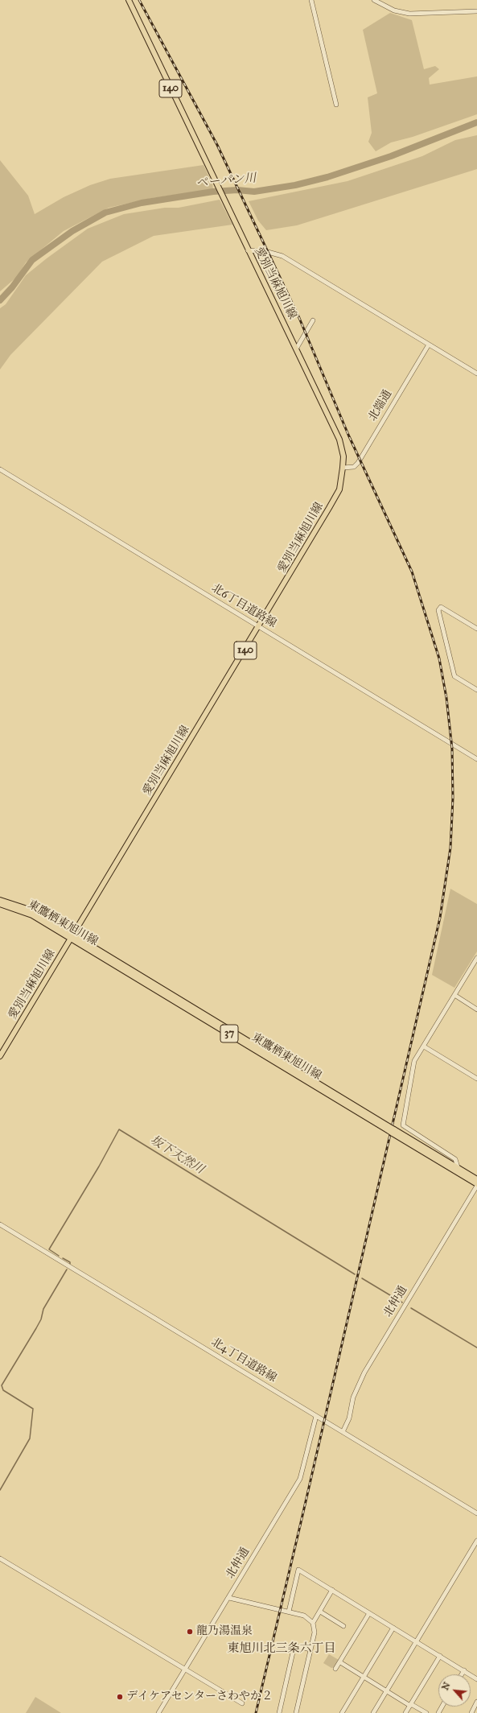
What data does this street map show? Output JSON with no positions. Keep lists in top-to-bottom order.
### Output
{
  "streets": {
    "main road": [
      "140",
      "愛別当麻旭川線",
      "東鷹栖東旭川線",
      "37"
    ],
    "street": [
      "北端通",
      "北6丁目道路線",
      "北仲通",
      "北4丁目道路線"
    ]
  },
  "crossings": [
    ["愛別当麻旭川線", "北端通"],
    ["愛別当麻旭川線", "北6丁目道路線"],
    ["愛別当麻旭川線", "東鷹栖東旭川線"],
    ["東鷹栖東旭川線", "北仲通"],
    ["北仲通", "北4丁目道路線"]
  ],
  "districts": ["東旭川北三条六丁目"],
  "water": ["ペーパン川", "坂下天然川"],
  "places": ["龍乃湯温泉", "デイケアセンターさわやか２"],
  "north": "top left"
}
